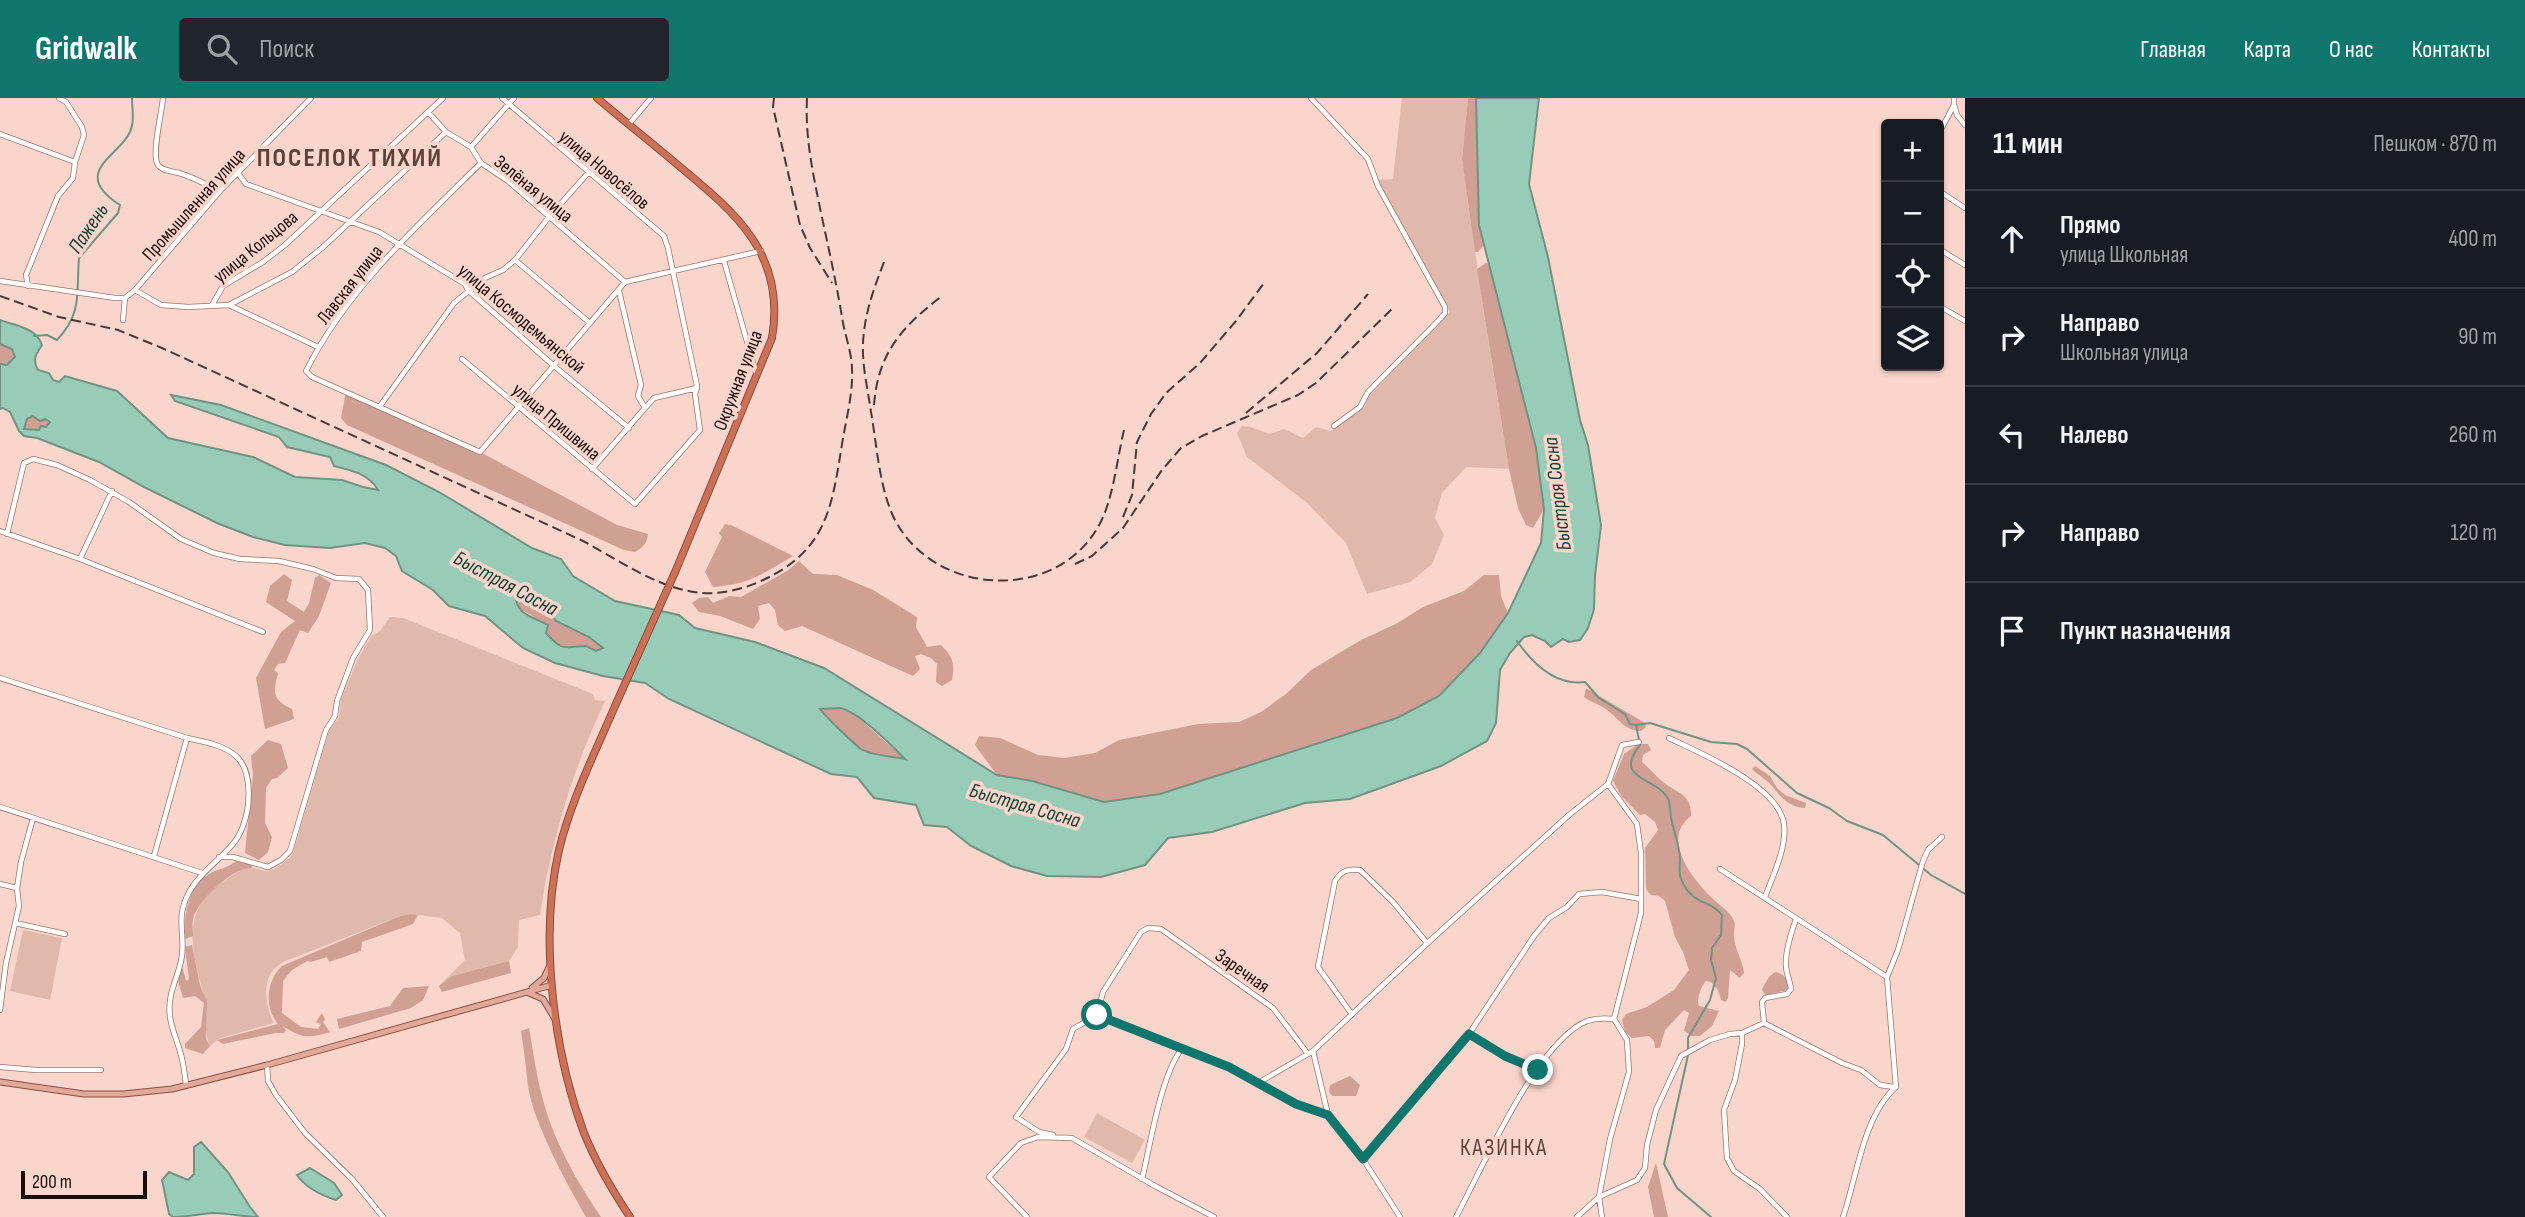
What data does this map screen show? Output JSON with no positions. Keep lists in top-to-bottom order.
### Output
{
  "streets": {
    "highway": ["Окружная улица"],
    "street": [
      "улица Новосёлов",
      "Зелёная улица",
      "Промышленная улица",
      "улица Кольцова",
      "Лавская улица",
      "улица Космодемьянской",
      "улица Пришвина",
      "Заречная"
    ]
  },
  "crossings": [
    ["улица Новосёлов", "улица Пришвина"],
    ["Зелёная улица", "улица Кольцова"],
    ["Зелёная улица", "Лавская улица"],
    ["Промышленная улица", "улица Космодемьянской"],
    ["улица Кольцова", "улица Космодемьянской"],
    ["Лавская улица", "улица Космодемьянской"]
  ],
  "districts": ["ПОСЕЛОК ТИХИЙ", "КАЗИНКА"],
  "water": ["Пажень", "Быстрая Сосна"],
  "scale_bar": "200 m",
  "page": {
    "header": "Gridwalk",
    "search": "Поиск",
    "nav": [
      "Главная",
      "Карта",
      "О нас",
      "Контакты"
    ],
    "heading": ["11 мин", "Пешком · 870 m"],
    "map_buttons": ["+", "−"],
    "list": [
      ["Прямо", "улица Школьная", "400 m"],
      ["Направо", "Школьная улица", "90 m"],
      ["Налево", "260 m"],
      ["Направо", "120 m"],
      "Пункт назначения"
    ],
    "scale": "200 m"
  }
}
